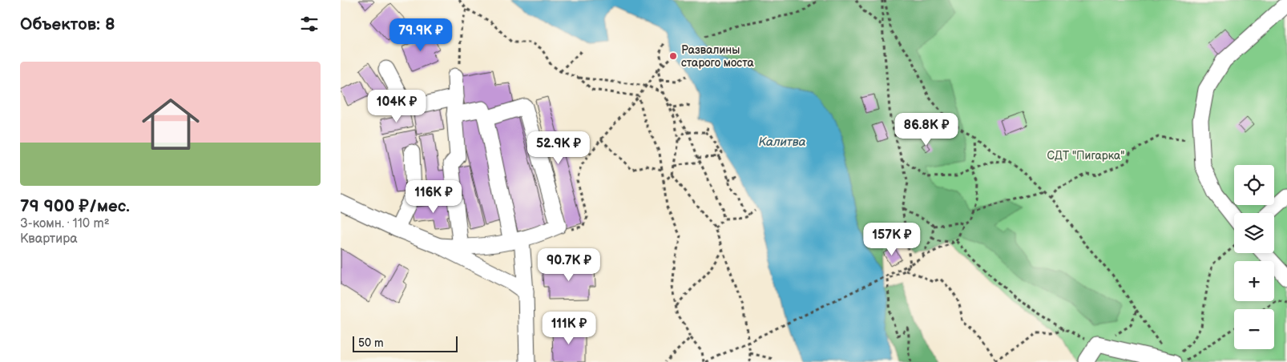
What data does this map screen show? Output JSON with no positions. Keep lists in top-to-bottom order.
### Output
{
  "water": ["Калитва"],
  "parks": ["СДТ \"Пигарка\""],
  "places": ["Развалины старого моста"],
  "scale_bar": "50 m",
  "page": {
    "heading": "Объектов: 8",
    "price": [
      "79.9K ₽",
      "104K ₽",
      "86.8K ₽",
      "52.9K ₽",
      "116K ₽",
      "157K ₽",
      "90.7K ₽",
      "111K ₽"
    ],
    "list": [
      {
        "name": "79 900 ₽/мес.",
        "note": "3-комн. · 110 m² · Квартира"
      }
    ],
    "map_buttons": ["+", "−"],
    "scale": "50 m"
  }
}
